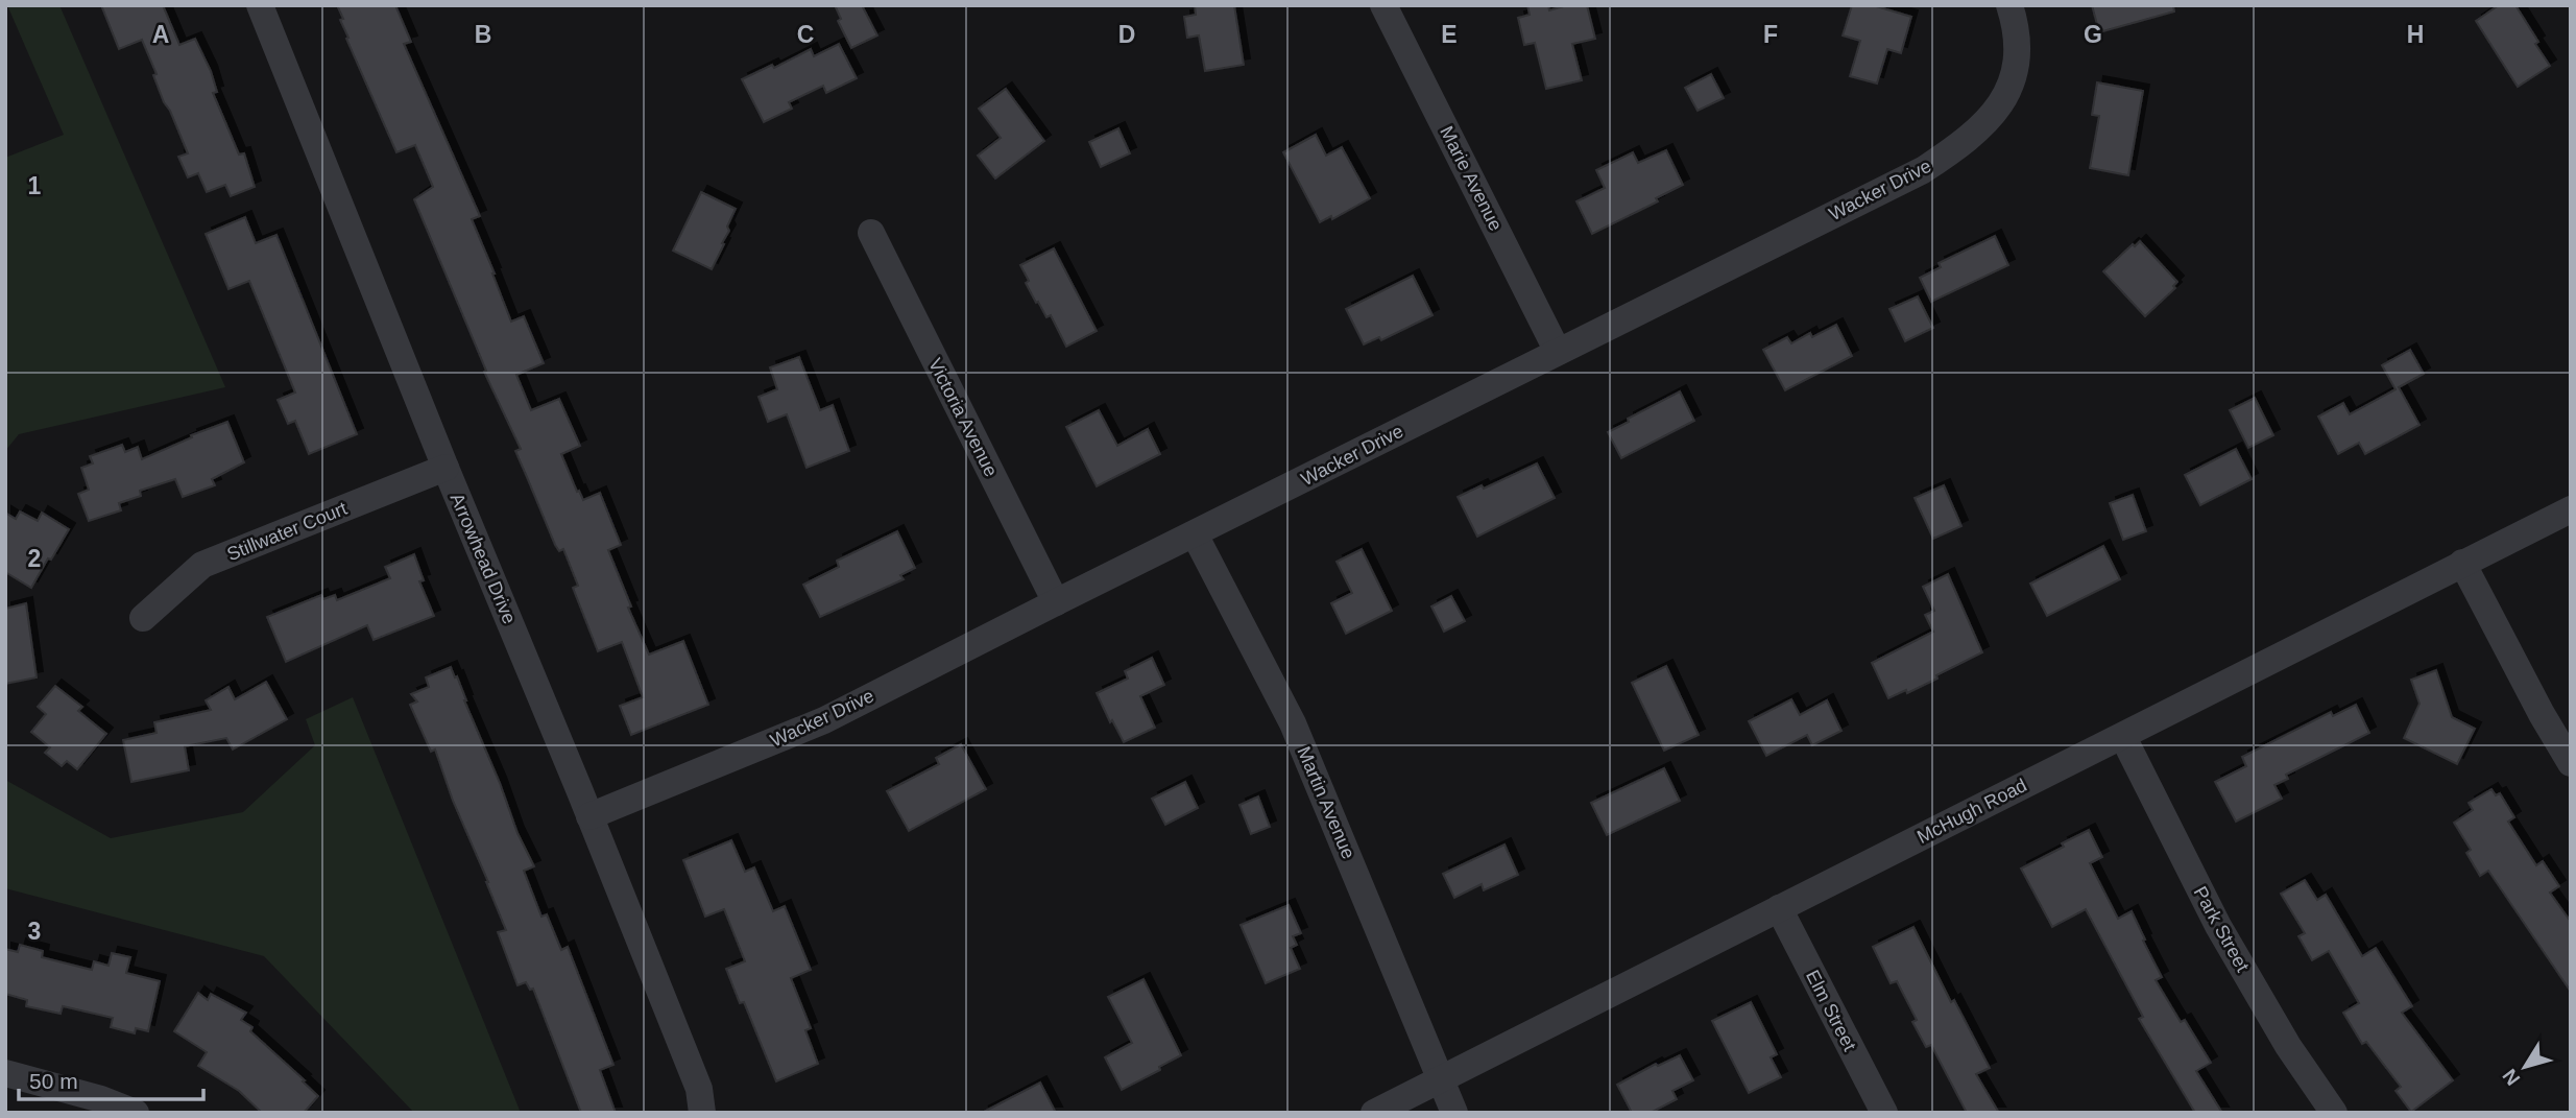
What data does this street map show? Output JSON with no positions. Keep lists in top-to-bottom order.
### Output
{
  "streets": {
    "street": [
      "Marie Avenue",
      "Wacker Drive",
      "Victoria Avenue",
      "Stillwater Court",
      "Arrowhead Drive",
      "Martin Avenue",
      "McHugh Road",
      "Park Street",
      "Elm Street"
    ]
  },
  "crossings": [
    ["Marie Avenue", "Wacker Drive"],
    ["Wacker Drive", "Victoria Avenue"],
    ["Wacker Drive", "Arrowhead Drive"],
    ["Wacker Drive", "Martin Avenue"],
    ["Stillwater Court", "Arrowhead Drive"],
    ["Martin Avenue", "McHugh Road"],
    ["McHugh Road", "Park Street"],
    ["McHugh Road", "Elm Street"]
  ],
  "scale_bar": "50 m",
  "north": "bottom left",
  "grid": {
    "columns": [
      "A",
      "B",
      "C",
      "D",
      "E",
      "F",
      "G",
      "H"
    ],
    "rows": ["1", "2", "3"]
  }
}
